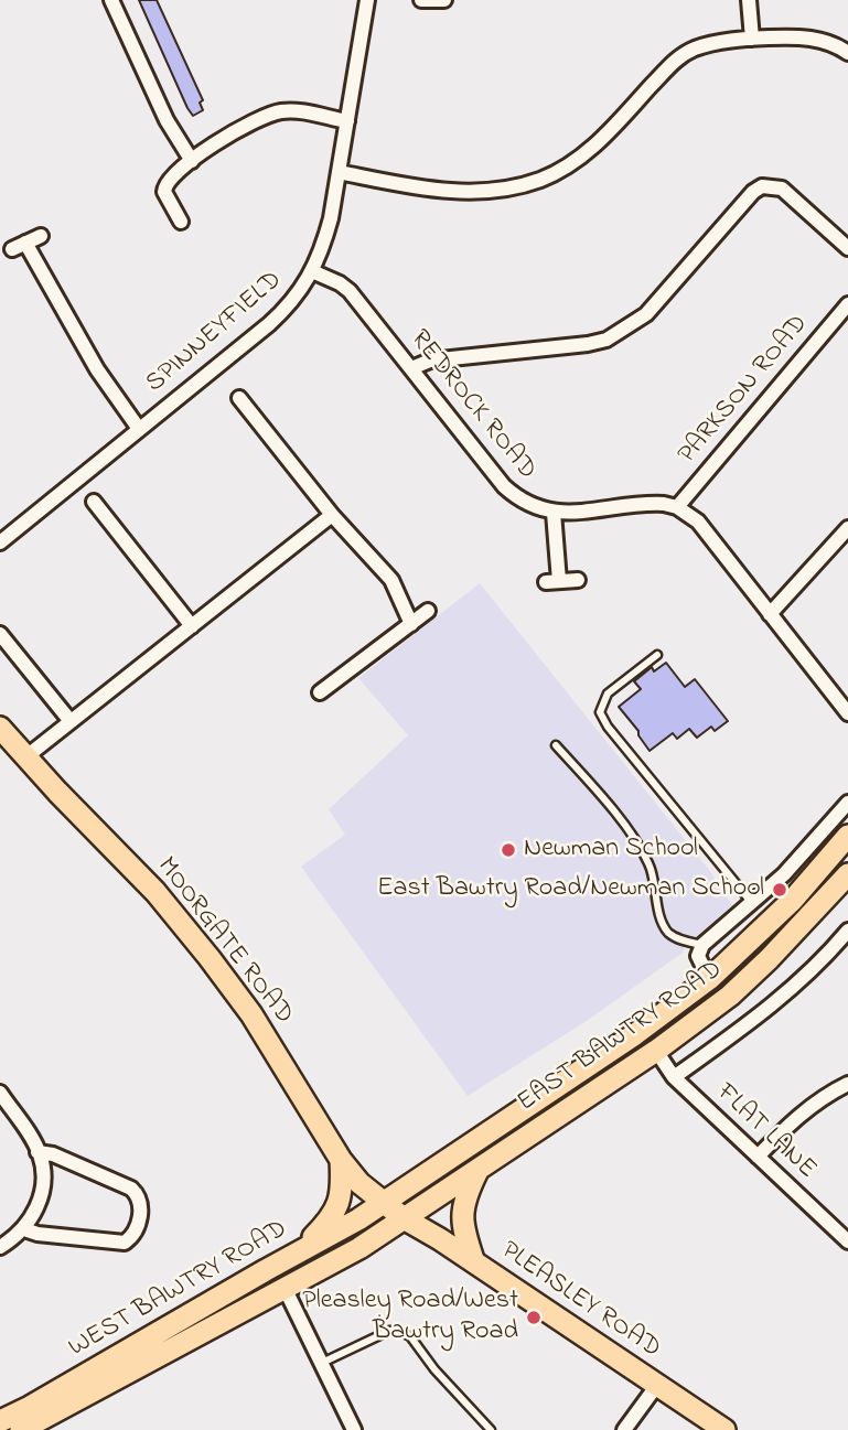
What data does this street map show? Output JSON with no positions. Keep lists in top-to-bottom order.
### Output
{
  "streets": {
    "main road": [
      "MOORGATE ROAD",
      "EAST BAWTRY ROAD",
      "WEST BAWTRY ROAD",
      "PLEASLEY ROAD"
    ],
    "street": [
      "SPINNEYFIELD",
      "PARKSON ROAD",
      "REDROCK ROAD",
      "FLAT LANE"
    ]
  },
  "crossings": [
    ["SPINNEYFIELD", "REDROCK ROAD"],
    ["PARKSON ROAD", "REDROCK ROAD"],
    ["MOORGATE ROAD", "EAST BAWTRY ROAD"],
    ["MOORGATE ROAD", "WEST BAWTRY ROAD"],
    ["MOORGATE ROAD", "PLEASLEY ROAD"],
    ["EAST BAWTRY ROAD", "FLAT LANE"],
    ["EAST BAWTRY ROAD", "WEST BAWTRY ROAD"],
    ["EAST BAWTRY ROAD", "PLEASLEY ROAD"],
    ["WEST BAWTRY ROAD", "PLEASLEY ROAD"]
  ],
  "places": ["Newman School", "East Bawtry Road/Newman School", "Pleasley Road/West Bawtry Road"]
}
